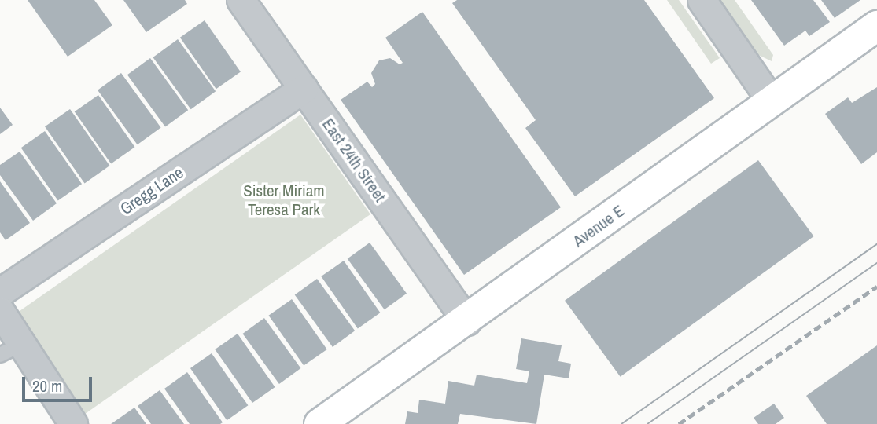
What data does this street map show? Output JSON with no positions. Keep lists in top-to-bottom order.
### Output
{
  "streets": {
    "main road": ["Avenue E"],
    "street": ["East 24th Street", "Gregg Lane"]
  },
  "crossings": [
    ["East 24th Street", "Gregg Lane"],
    ["East 24th Street", "Avenue E"]
  ],
  "parks": ["Sister Miriam Teresa Park"],
  "scale_bar": "20 m"
}
